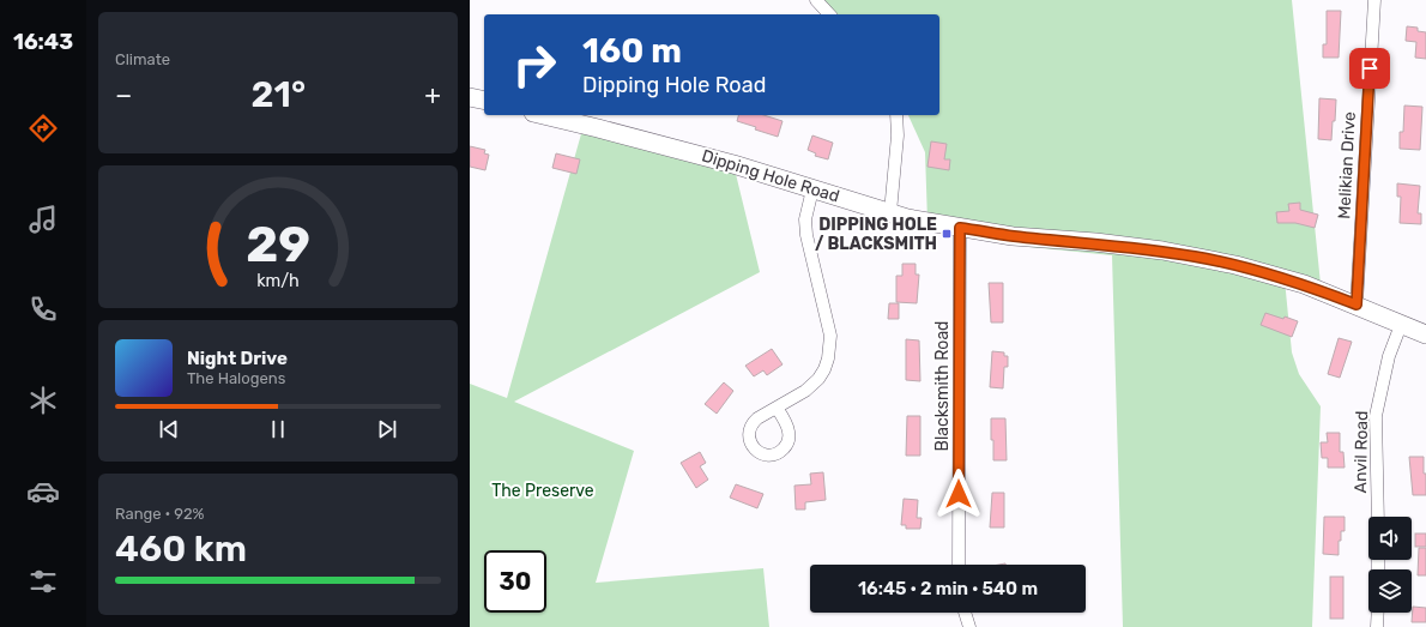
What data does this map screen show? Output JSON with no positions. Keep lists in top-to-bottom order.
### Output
{
  "streets": {
    "main road": ["Dipping Hole Road"],
    "street": ["Melikian Drive", "Blacksmith Road", "Anvil Road"]
  },
  "crossings": [
    ["Melikian Drive", "Dipping Hole Road"],
    ["Dipping Hole Road", "Blacksmith Road"],
    ["Dipping Hole Road", "Anvil Road"]
  ],
  "parks": ["The Preserve"],
  "places": {
    "transit": ["DIPPING HOLE / BLACKSMITH"]
  },
  "page": {
    "tabs": "16:43",
    "tile": [
      "Climate",
      ["Range · 92%", "460 km"]
    ],
    "turn": ["160 m", "Dipping Hole Road"],
    "heat": ["−", "21°", "+"],
    "song": ["Night Drive", "The Halogens"],
    "limit": "30",
    "trip": "16:45 · 2 min · 540 m",
    "gauge": ["29", "km/h"]
  }
}
